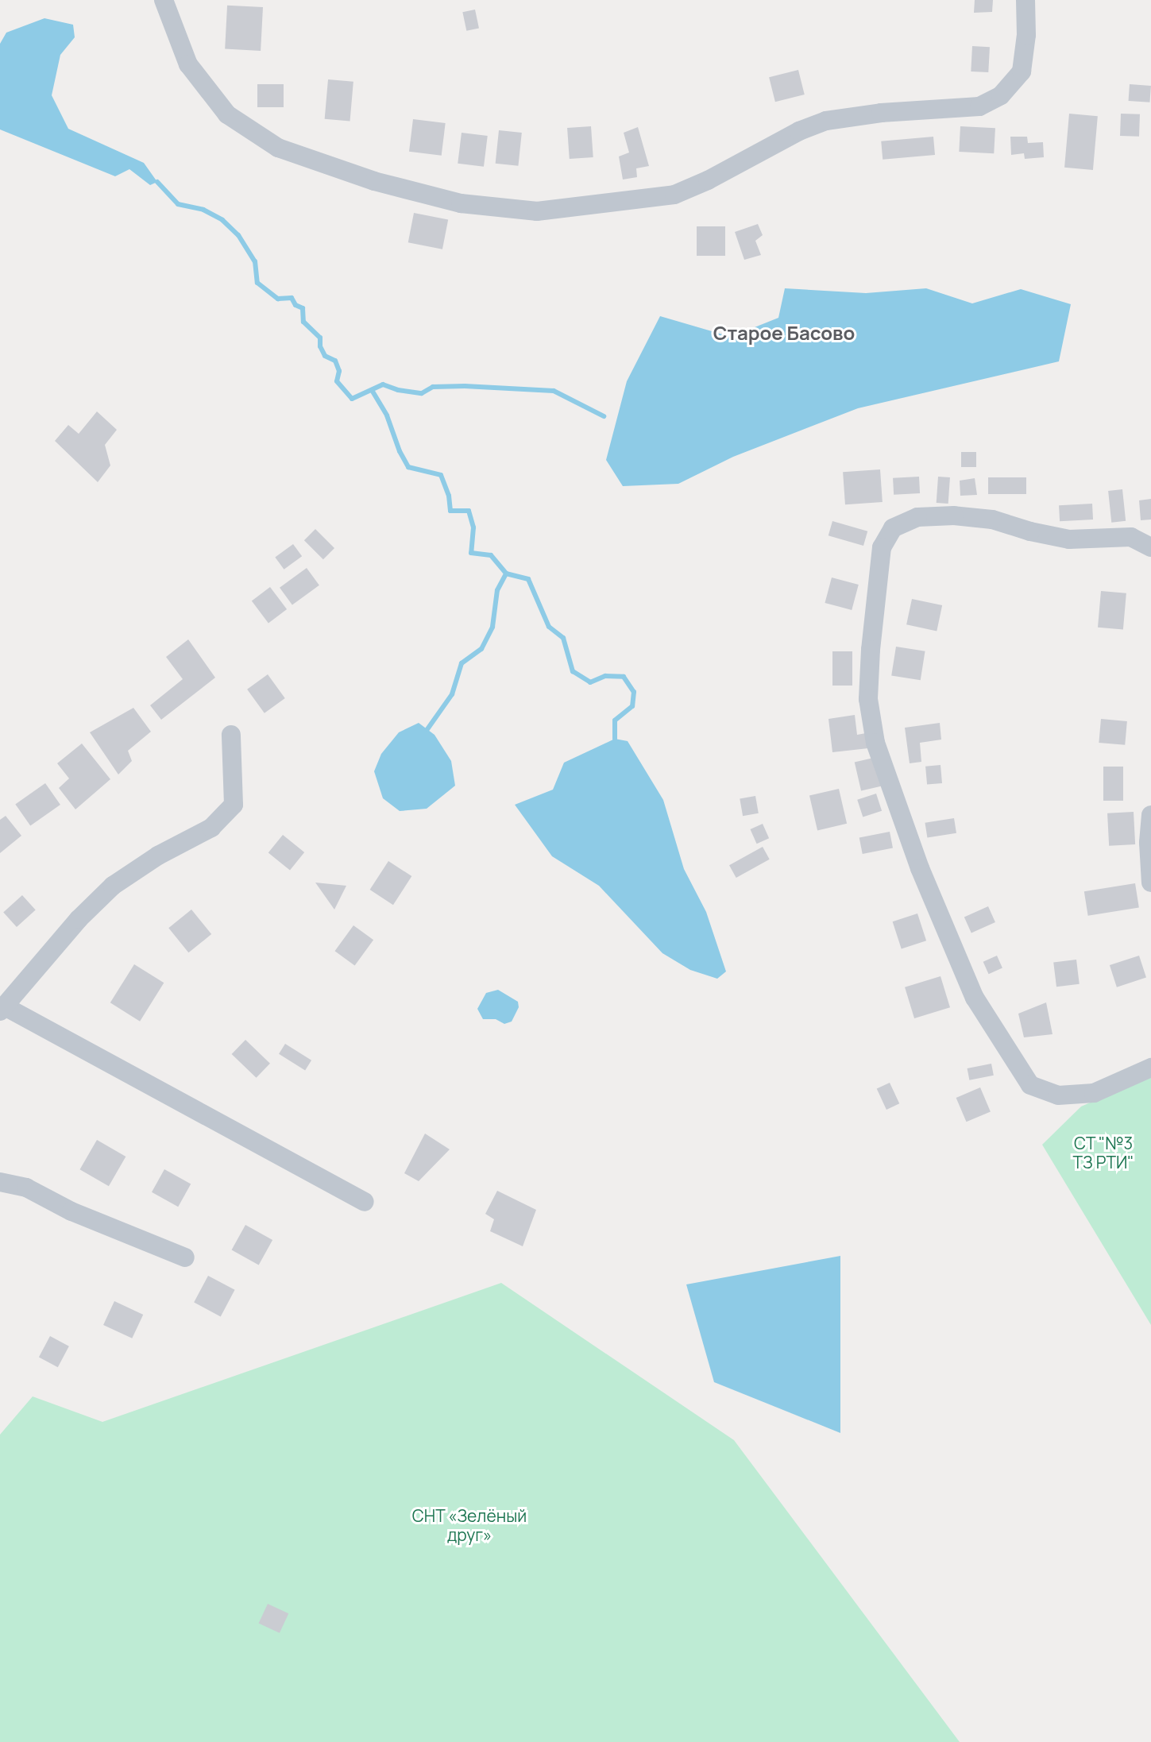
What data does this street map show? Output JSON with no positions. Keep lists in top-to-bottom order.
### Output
{
  "districts": ["Старое Басово"],
  "parks": ["СТ \"№3 ТЗ РТИ\"", "СНТ «Зелёный друг»"]
}
